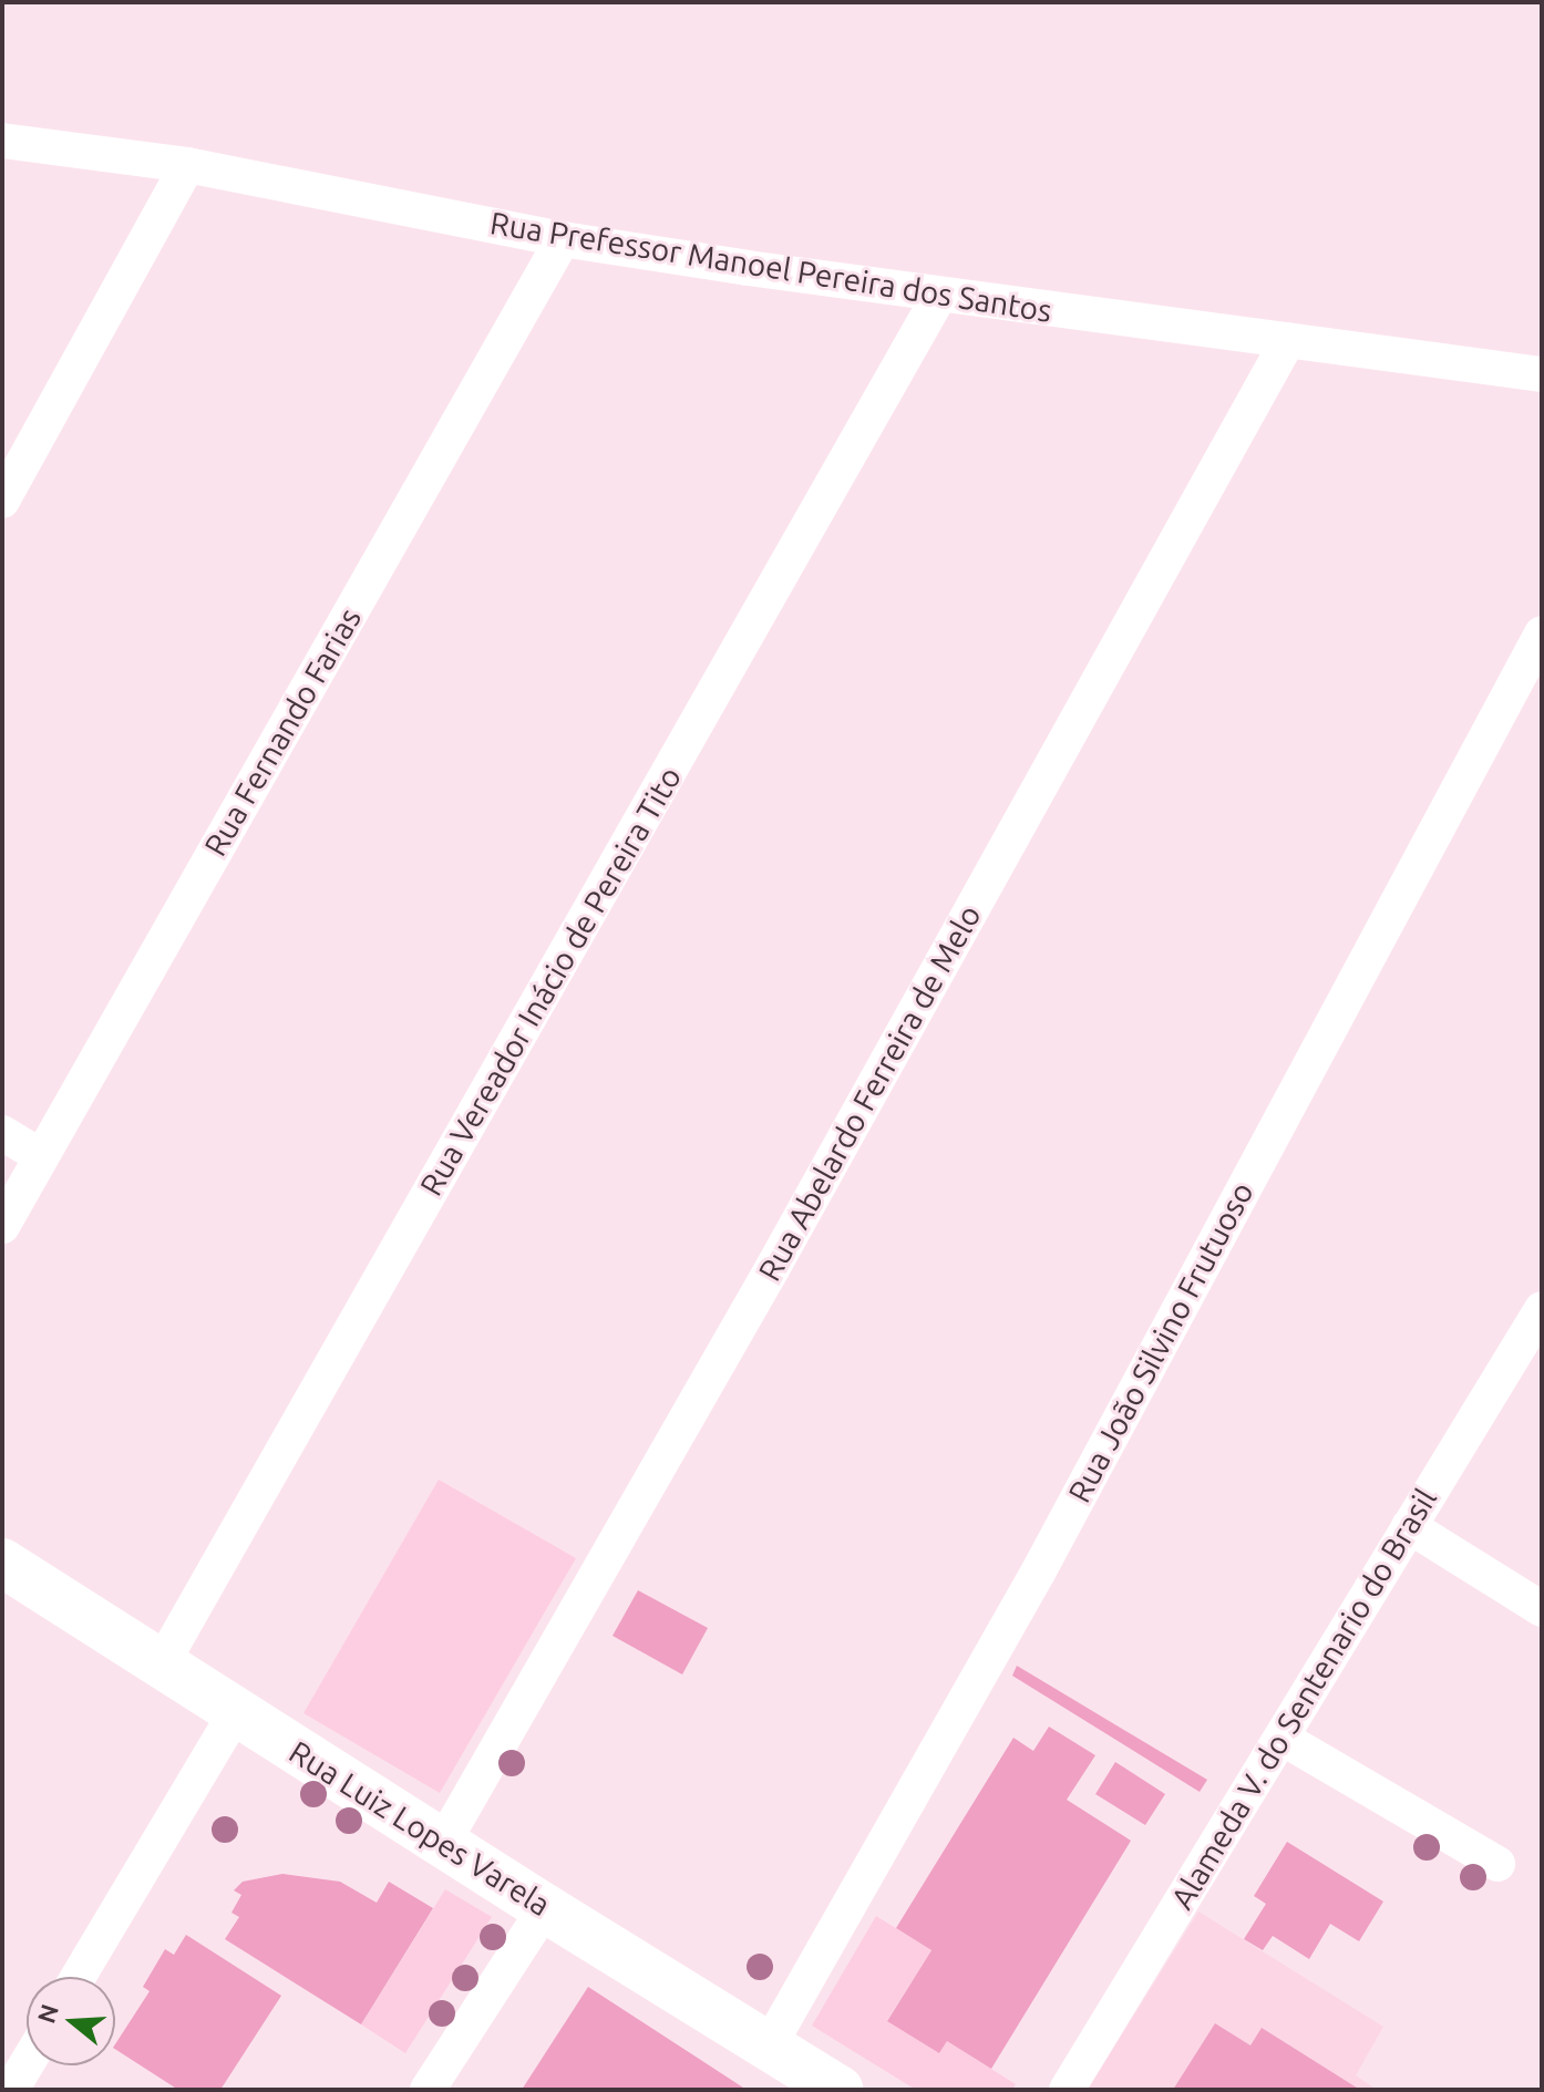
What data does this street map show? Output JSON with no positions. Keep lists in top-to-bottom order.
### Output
{
  "streets": {
    "main road": ["Rua Luiz Lopes Varela"],
    "street": [
      "Rua Prefessor Manoel Pereira dos Santos",
      "Rua Fernando Farias",
      "Rua Vereador Inácio de Pereira Tito",
      "Rua Abelardo Ferreira de Melo",
      "Rua João Silvino Frutuoso",
      "Alameda V. do Sentenario do Brasil"
    ]
  },
  "crossings": [
    ["Rua Prefessor Manoel Pereira dos Santos", "Rua Fernando Farias"],
    ["Rua Prefessor Manoel Pereira dos Santos", "Rua Vereador Inácio de Pereira Tito"],
    ["Rua Prefessor Manoel Pereira dos Santos", "Rua Abelardo Ferreira de Melo"],
    ["Rua Vereador Inácio de Pereira Tito", "Rua Luiz Lopes Varela"],
    ["Rua Abelardo Ferreira de Melo", "Rua Luiz Lopes Varela"],
    ["Rua João Silvino Frutuoso", "Rua Luiz Lopes Varela"]
  ],
  "north": "left"
}
